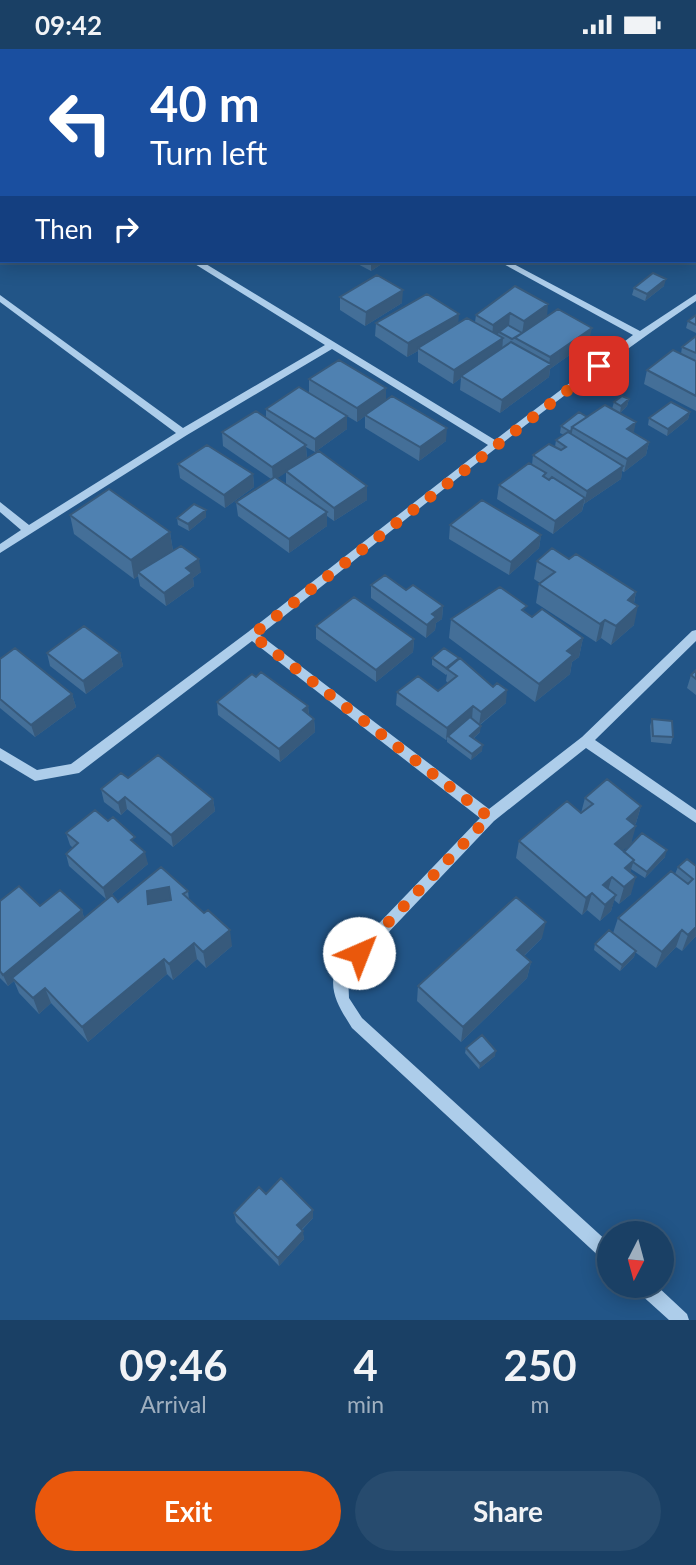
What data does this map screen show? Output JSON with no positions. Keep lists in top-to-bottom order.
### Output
{
  "north": "bottom",
  "page": {
    "status": "09:42",
    "turn": ["40 m", "Turn left"],
    "then": "Then",
    "eta": [
      "09:46",
      "Arrival",
      "4",
      "min",
      "250",
      "m"
    ],
    "buttons": ["Exit", "Share"]
  }
}
